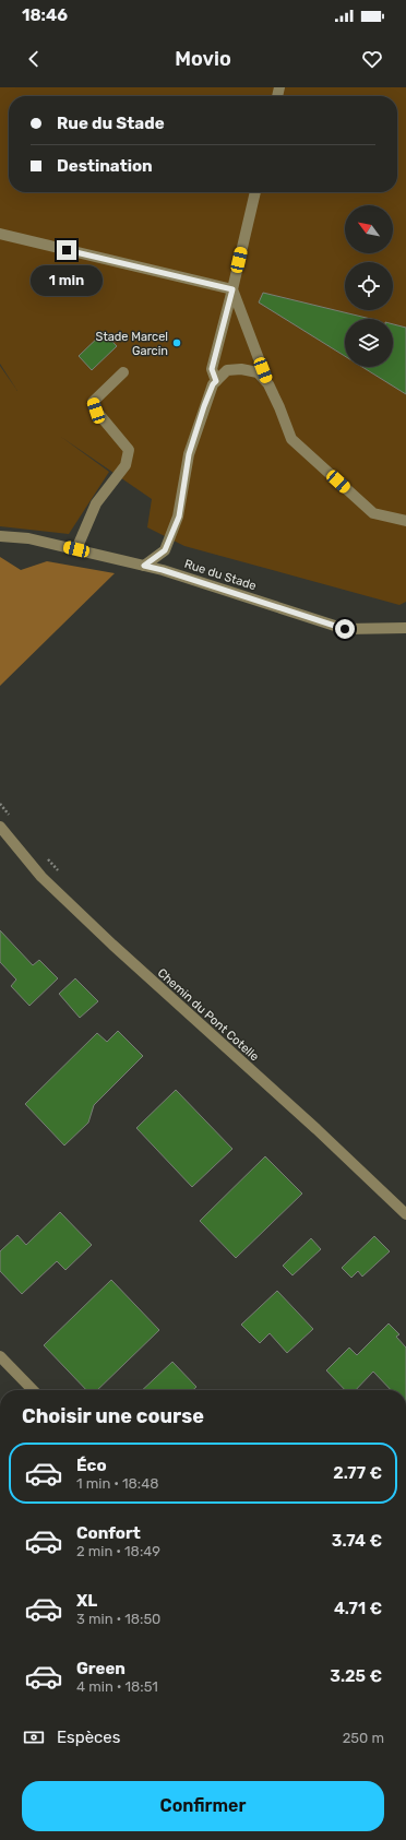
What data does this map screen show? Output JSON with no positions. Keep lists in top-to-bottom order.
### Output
{
  "streets": {
    "street": ["Rue du Stade", "Chemin du Pont Cotelle"]
  },
  "places": ["Stade Marcel Garcin"],
  "north": "top left",
  "page": {
    "status": "18:46",
    "header": "Movio",
    "banner": ["Rue du Stade", "Destination"],
    "bubble": "1 min",
    "heading": "Choisir une course",
    "list": [
      {
        "name": "Éco",
        "note": "1 min · 18:48",
        "value": "2.77 €"
      },
      {
        "name": "Confort",
        "note": "2 min · 18:49",
        "value": "3.74 €"
      },
      {
        "name": "XL",
        "note": "3 min · 18:50",
        "value": "4.71 €"
      },
      {
        "name": "Green",
        "note": "4 min · 18:51",
        "value": "3.25 €"
      }
    ],
    "pay": ["Espèces", "250 m"],
    "buttons": "Confirmer"
  }
}
